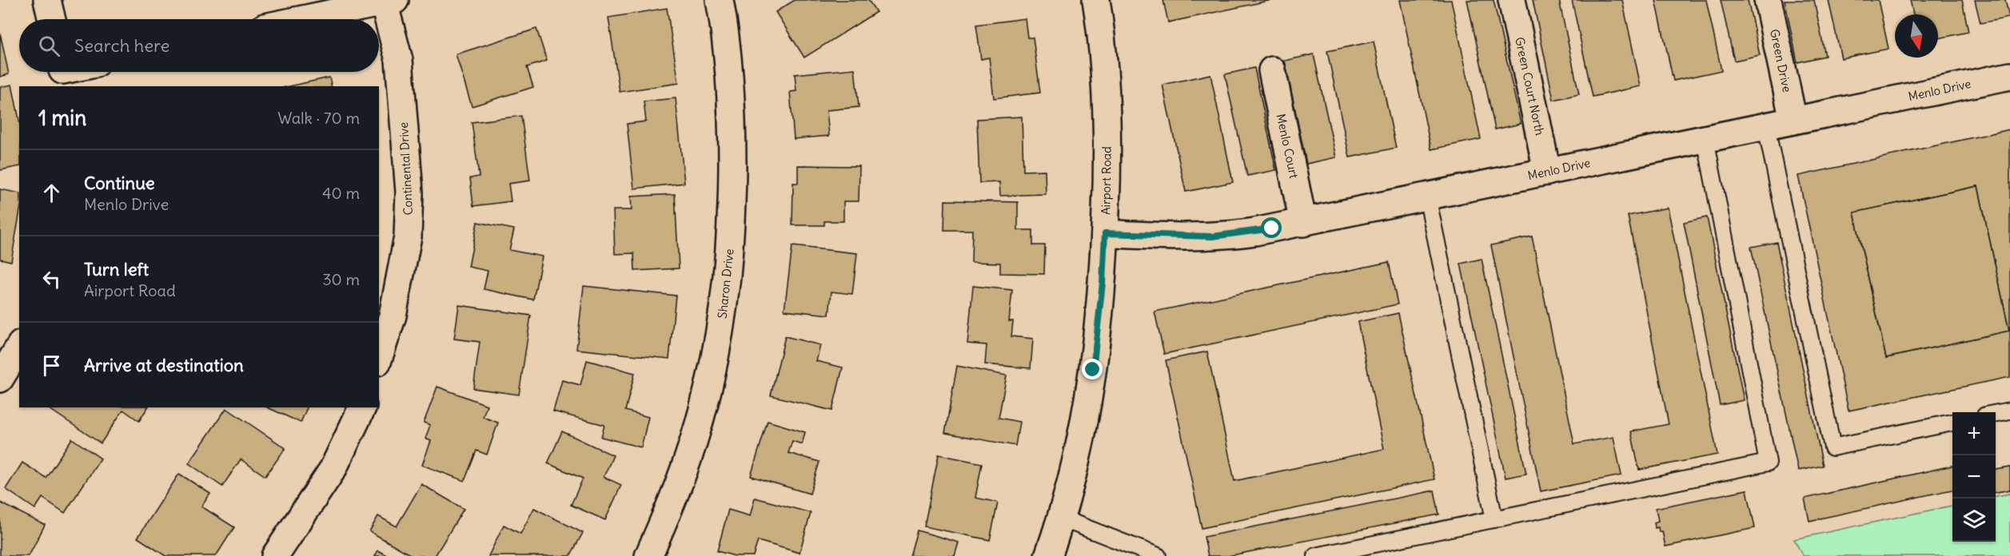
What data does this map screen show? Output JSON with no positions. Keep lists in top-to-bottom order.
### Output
{
  "streets": {
    "street": [
      "Green Drive",
      "Green Court North",
      "Menlo Drive",
      "Menlo Court",
      "Continental Drive",
      "Airport Road",
      "Sharon Drive"
    ]
  },
  "crossings": [
    ["Green Drive", "Menlo Drive"],
    ["Green Court North", "Menlo Drive"],
    ["Menlo Drive", "Menlo Court"],
    ["Menlo Drive", "Airport Road"]
  ],
  "north": "bottom",
  "page": {
    "search": "Search here",
    "heading": ["1 min", "Walk · 70 m"],
    "list": [
      ["Continue", "Menlo Drive", "40 m"],
      ["Turn left", "Airport Road", "30 m"],
      "Arrive at destination"
    ],
    "map_buttons": ["+", "−"]
  }
}
